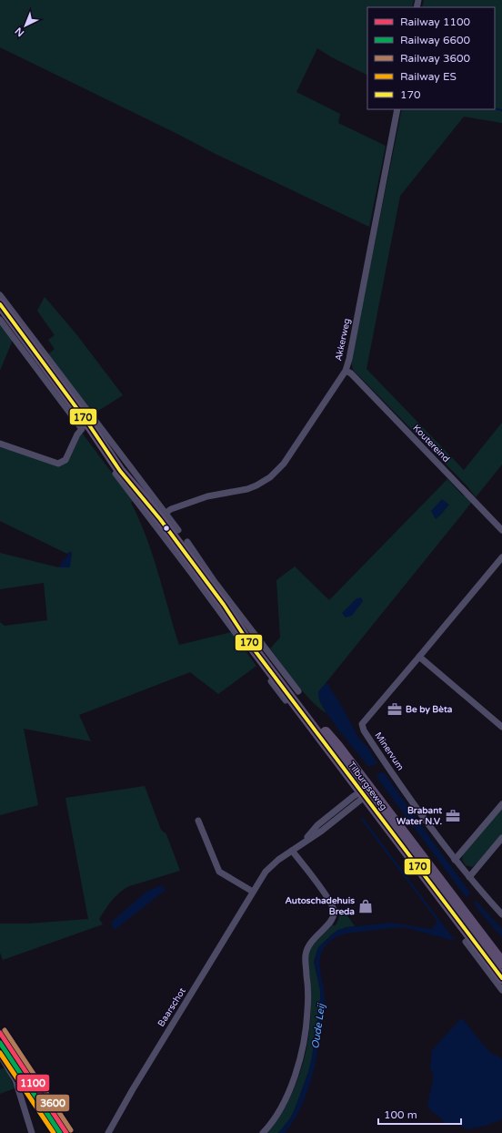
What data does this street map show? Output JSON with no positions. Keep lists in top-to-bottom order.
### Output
{
  "streets": {
    "main road": ["Tilburgseweg"],
    "street": [
      "Akkerweg",
      "Koutereind",
      "Minervum",
      "Baarschot"
    ]
  },
  "crossings": [
    ["Akkerweg", "Koutereind"],
    ["Akkerweg", "Tilburgseweg"],
    ["Tilburgseweg", "Baarschot"]
  ],
  "water": ["Oude Leij"],
  "places": {
    "office": ["Be by Bèta", "Brabant Water N.V."],
    "shop": ["Autoschadehuis Breda"]
  },
  "lines": [
    "transit line 170",
    "rail line 3600",
    "rail line 1100",
    "rail line 6600",
    "rail line ES"
  ],
  "legend": [
    "Railway 1100",
    "Railway 6600",
    "Railway 3600",
    "Railway ES",
    "170"
  ],
  "scale_bar": "100 m",
  "north": "bottom left"
}
